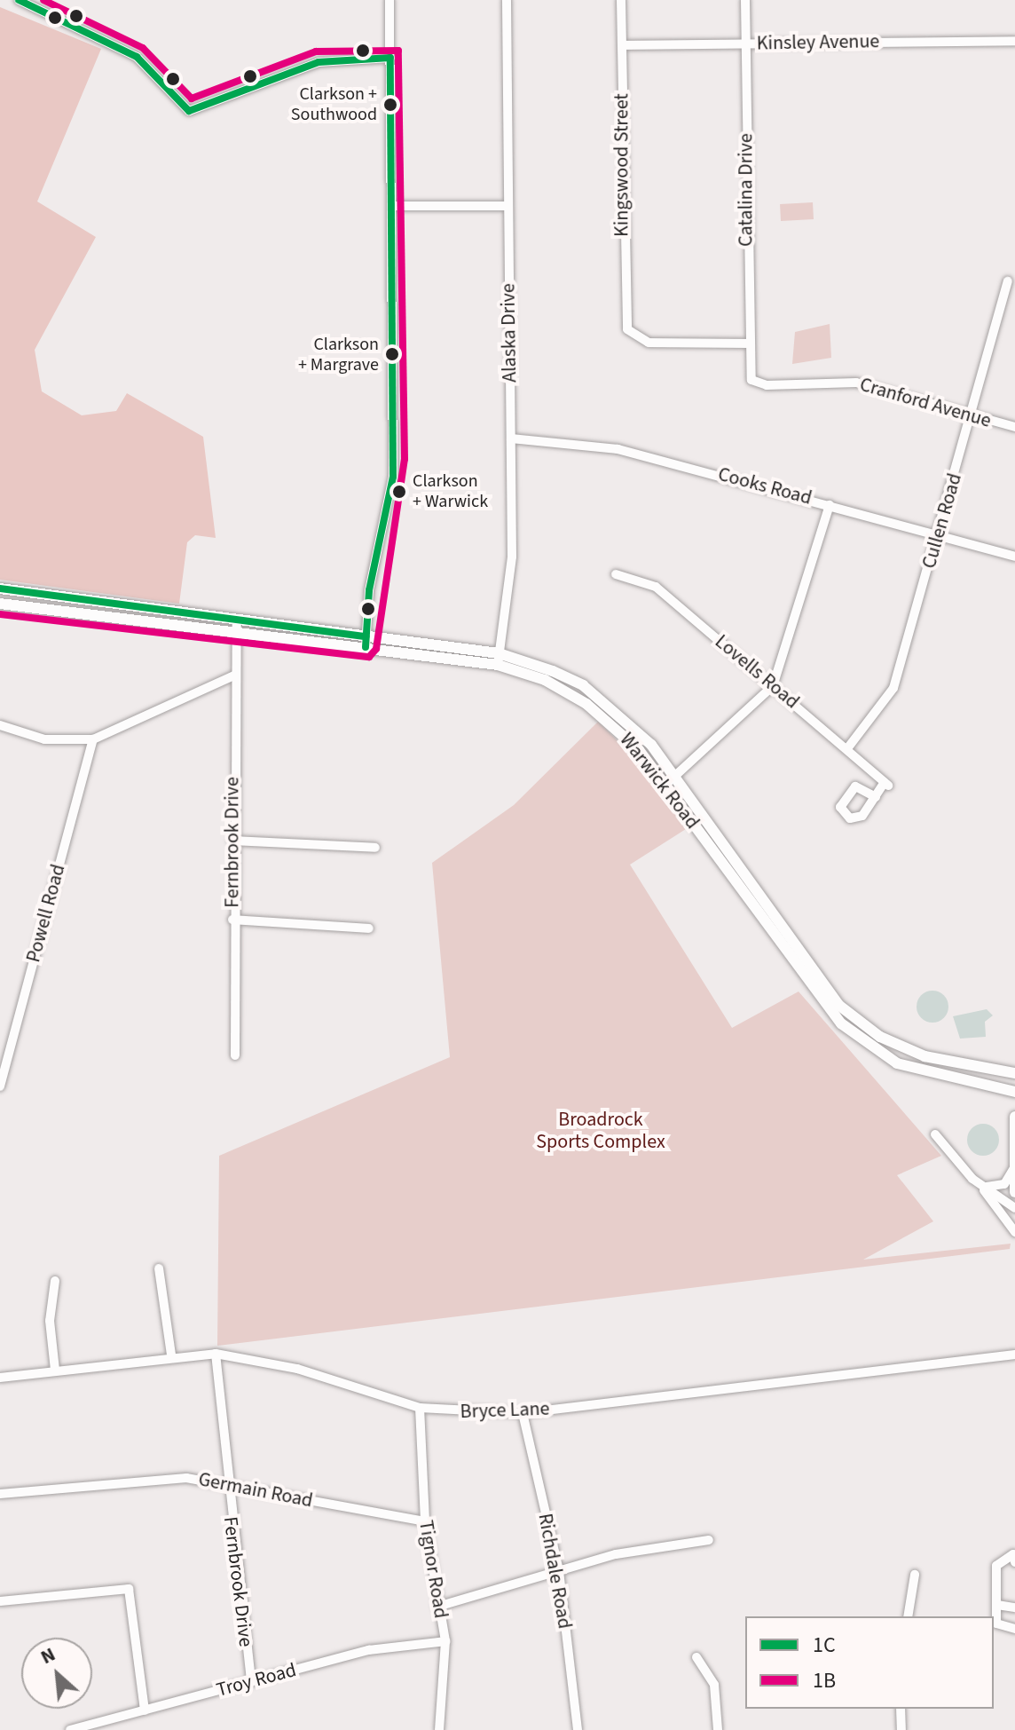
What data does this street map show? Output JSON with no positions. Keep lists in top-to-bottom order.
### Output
{
  "streets": {
    "main road": ["Warwick Road"],
    "street": [
      "Kinsley Avenue",
      "Kingswood Street",
      "Catalina Drive",
      "Alaska Drive",
      "Cranford Avenue",
      "Cooks Road",
      "Cullen Road",
      "Lovells Road",
      "Fernbrook Drive",
      "Powell Road",
      "Bryce Lane",
      "Germain Road",
      "Tignor Road",
      "Richdale Road",
      "Troy Road"
    ]
  },
  "crossings": [
    ["Kinsley Avenue", "Kingswood Street"],
    ["Kinsley Avenue", "Catalina Drive"],
    ["Kingswood Street", "Catalina Drive"],
    ["Catalina Drive", "Cranford Avenue"],
    ["Alaska Drive", "Cooks Road"],
    ["Alaska Drive", "Warwick Road"],
    ["Cranford Avenue", "Cullen Road"],
    ["Cooks Road", "Cullen Road"],
    ["Cullen Road", "Lovells Road"],
    ["Warwick Road", "Fernbrook Drive"],
    ["Fernbrook Drive", "Bryce Lane"],
    ["Fernbrook Drive", "Germain Road"],
    ["Fernbrook Drive", "Troy Road"],
    ["Bryce Lane", "Tignor Road"],
    ["Bryce Lane", "Richdale Road"],
    ["Germain Road", "Tignor Road"],
    ["Tignor Road", "Troy Road"]
  ],
  "parks": ["Broadrock Sports Complex"],
  "places": ["Clarkson + Southwood", "Clarkson + Margrave", "Clarkson + Warwick"],
  "lines": ["transit line 1C", "transit line 1B"],
  "legend": ["1C", "1B"],
  "north": "top left"
}
